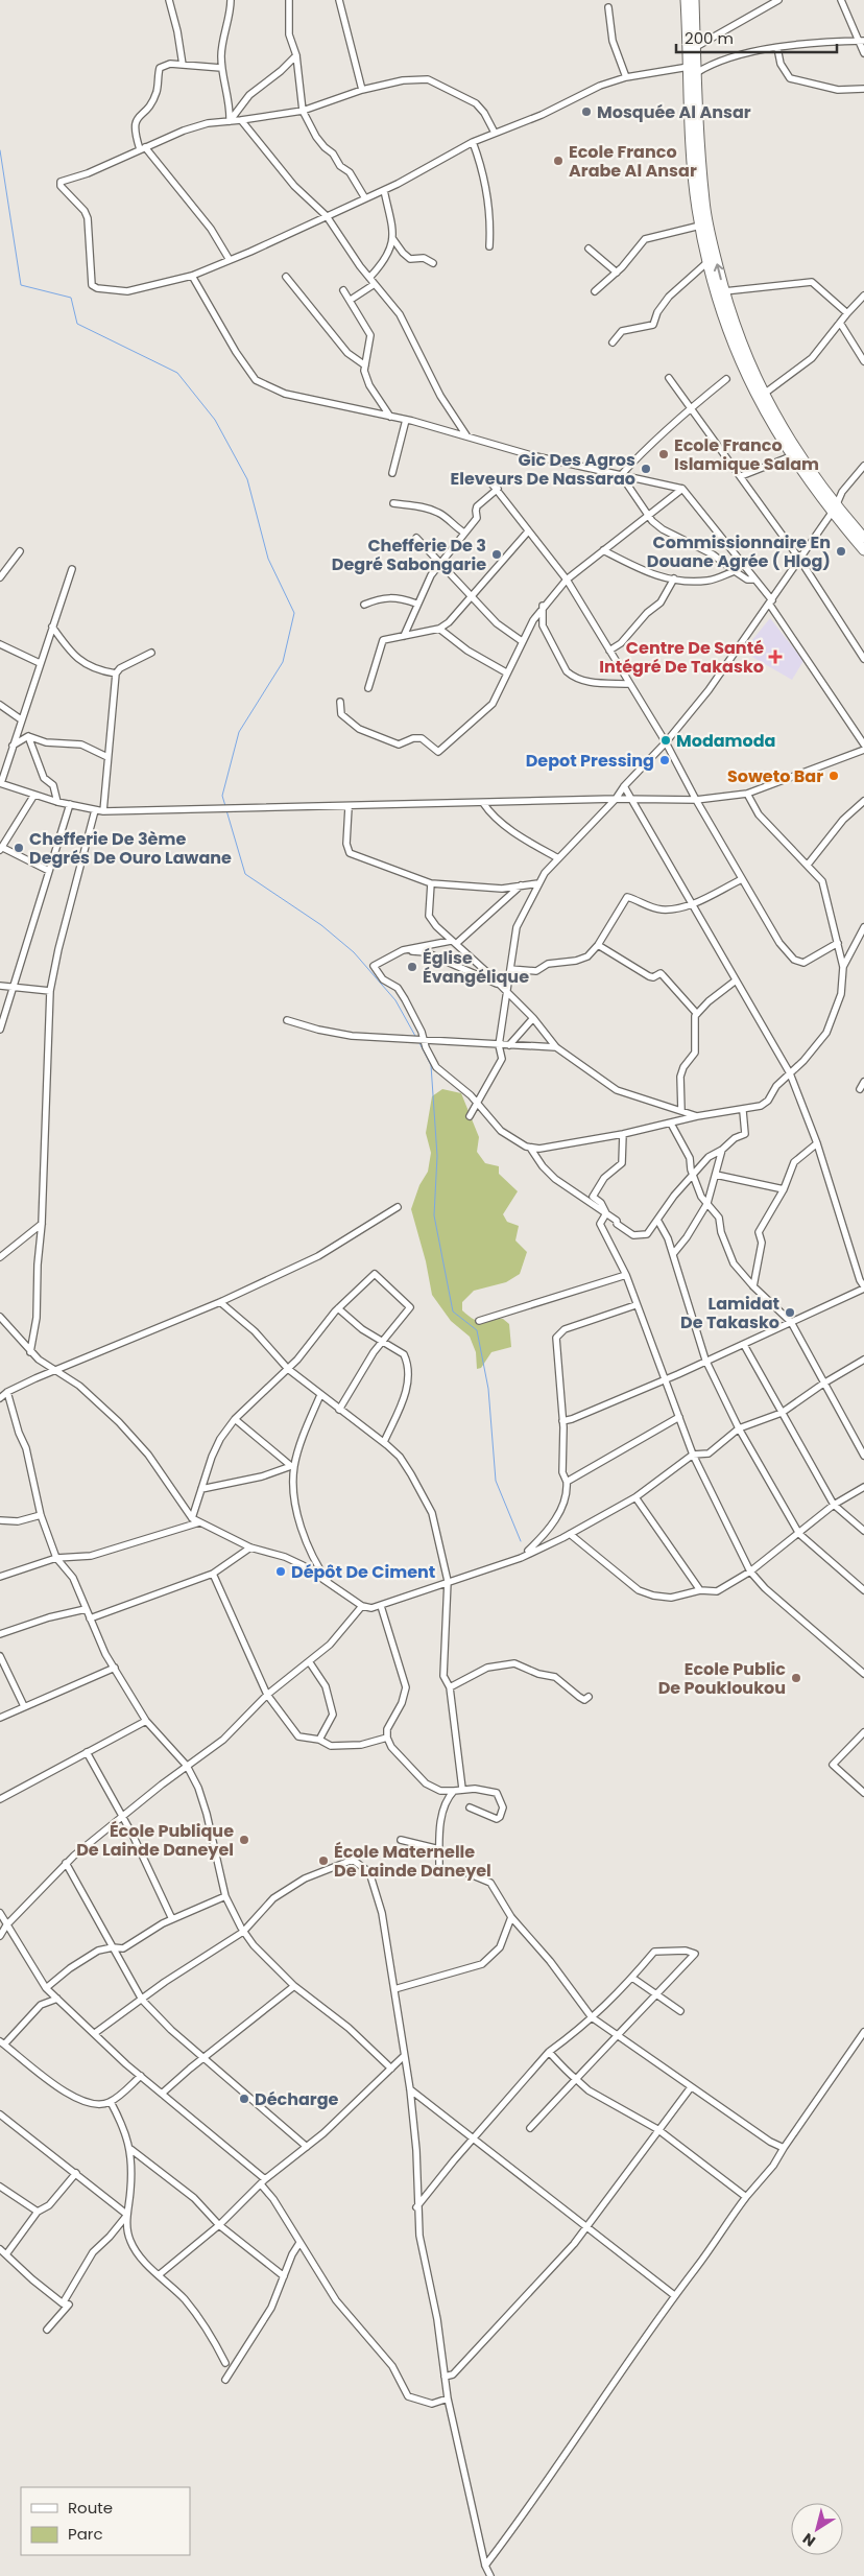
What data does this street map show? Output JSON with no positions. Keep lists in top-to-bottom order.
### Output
{
  "places": {
    "other": [
      "Mosquée Al Ansar",
      "Ecole Franco Arabe Al Ansar",
      "Ecole Franco Islamique Salam",
      "Gic Des Agros Eleveurs De Nassarao",
      "Commissionnaire En Douane Agrée ( Hlog)",
      "Chefferie De 3 Degré Sabongarie",
      "Modamoda",
      "Depot Pressing",
      "Soweto Bar",
      "Chefferie De 3ème Degrés De Ouro Lawane",
      "Église Évangélique",
      "Lamidat De Takasko",
      "Dépôt De Ciment",
      "Ecole Public De Poukloukou",
      "École Publique De Lainde Daneyel",
      "École Maternelle De Lainde Daneyel",
      "Décharge"
    ],
    "health": ["Centre De Santé Intégré De Takasko"]
  },
  "legend": ["Route", "Parc"],
  "scale_bar": "200 m",
  "north": "bottom left"
}
